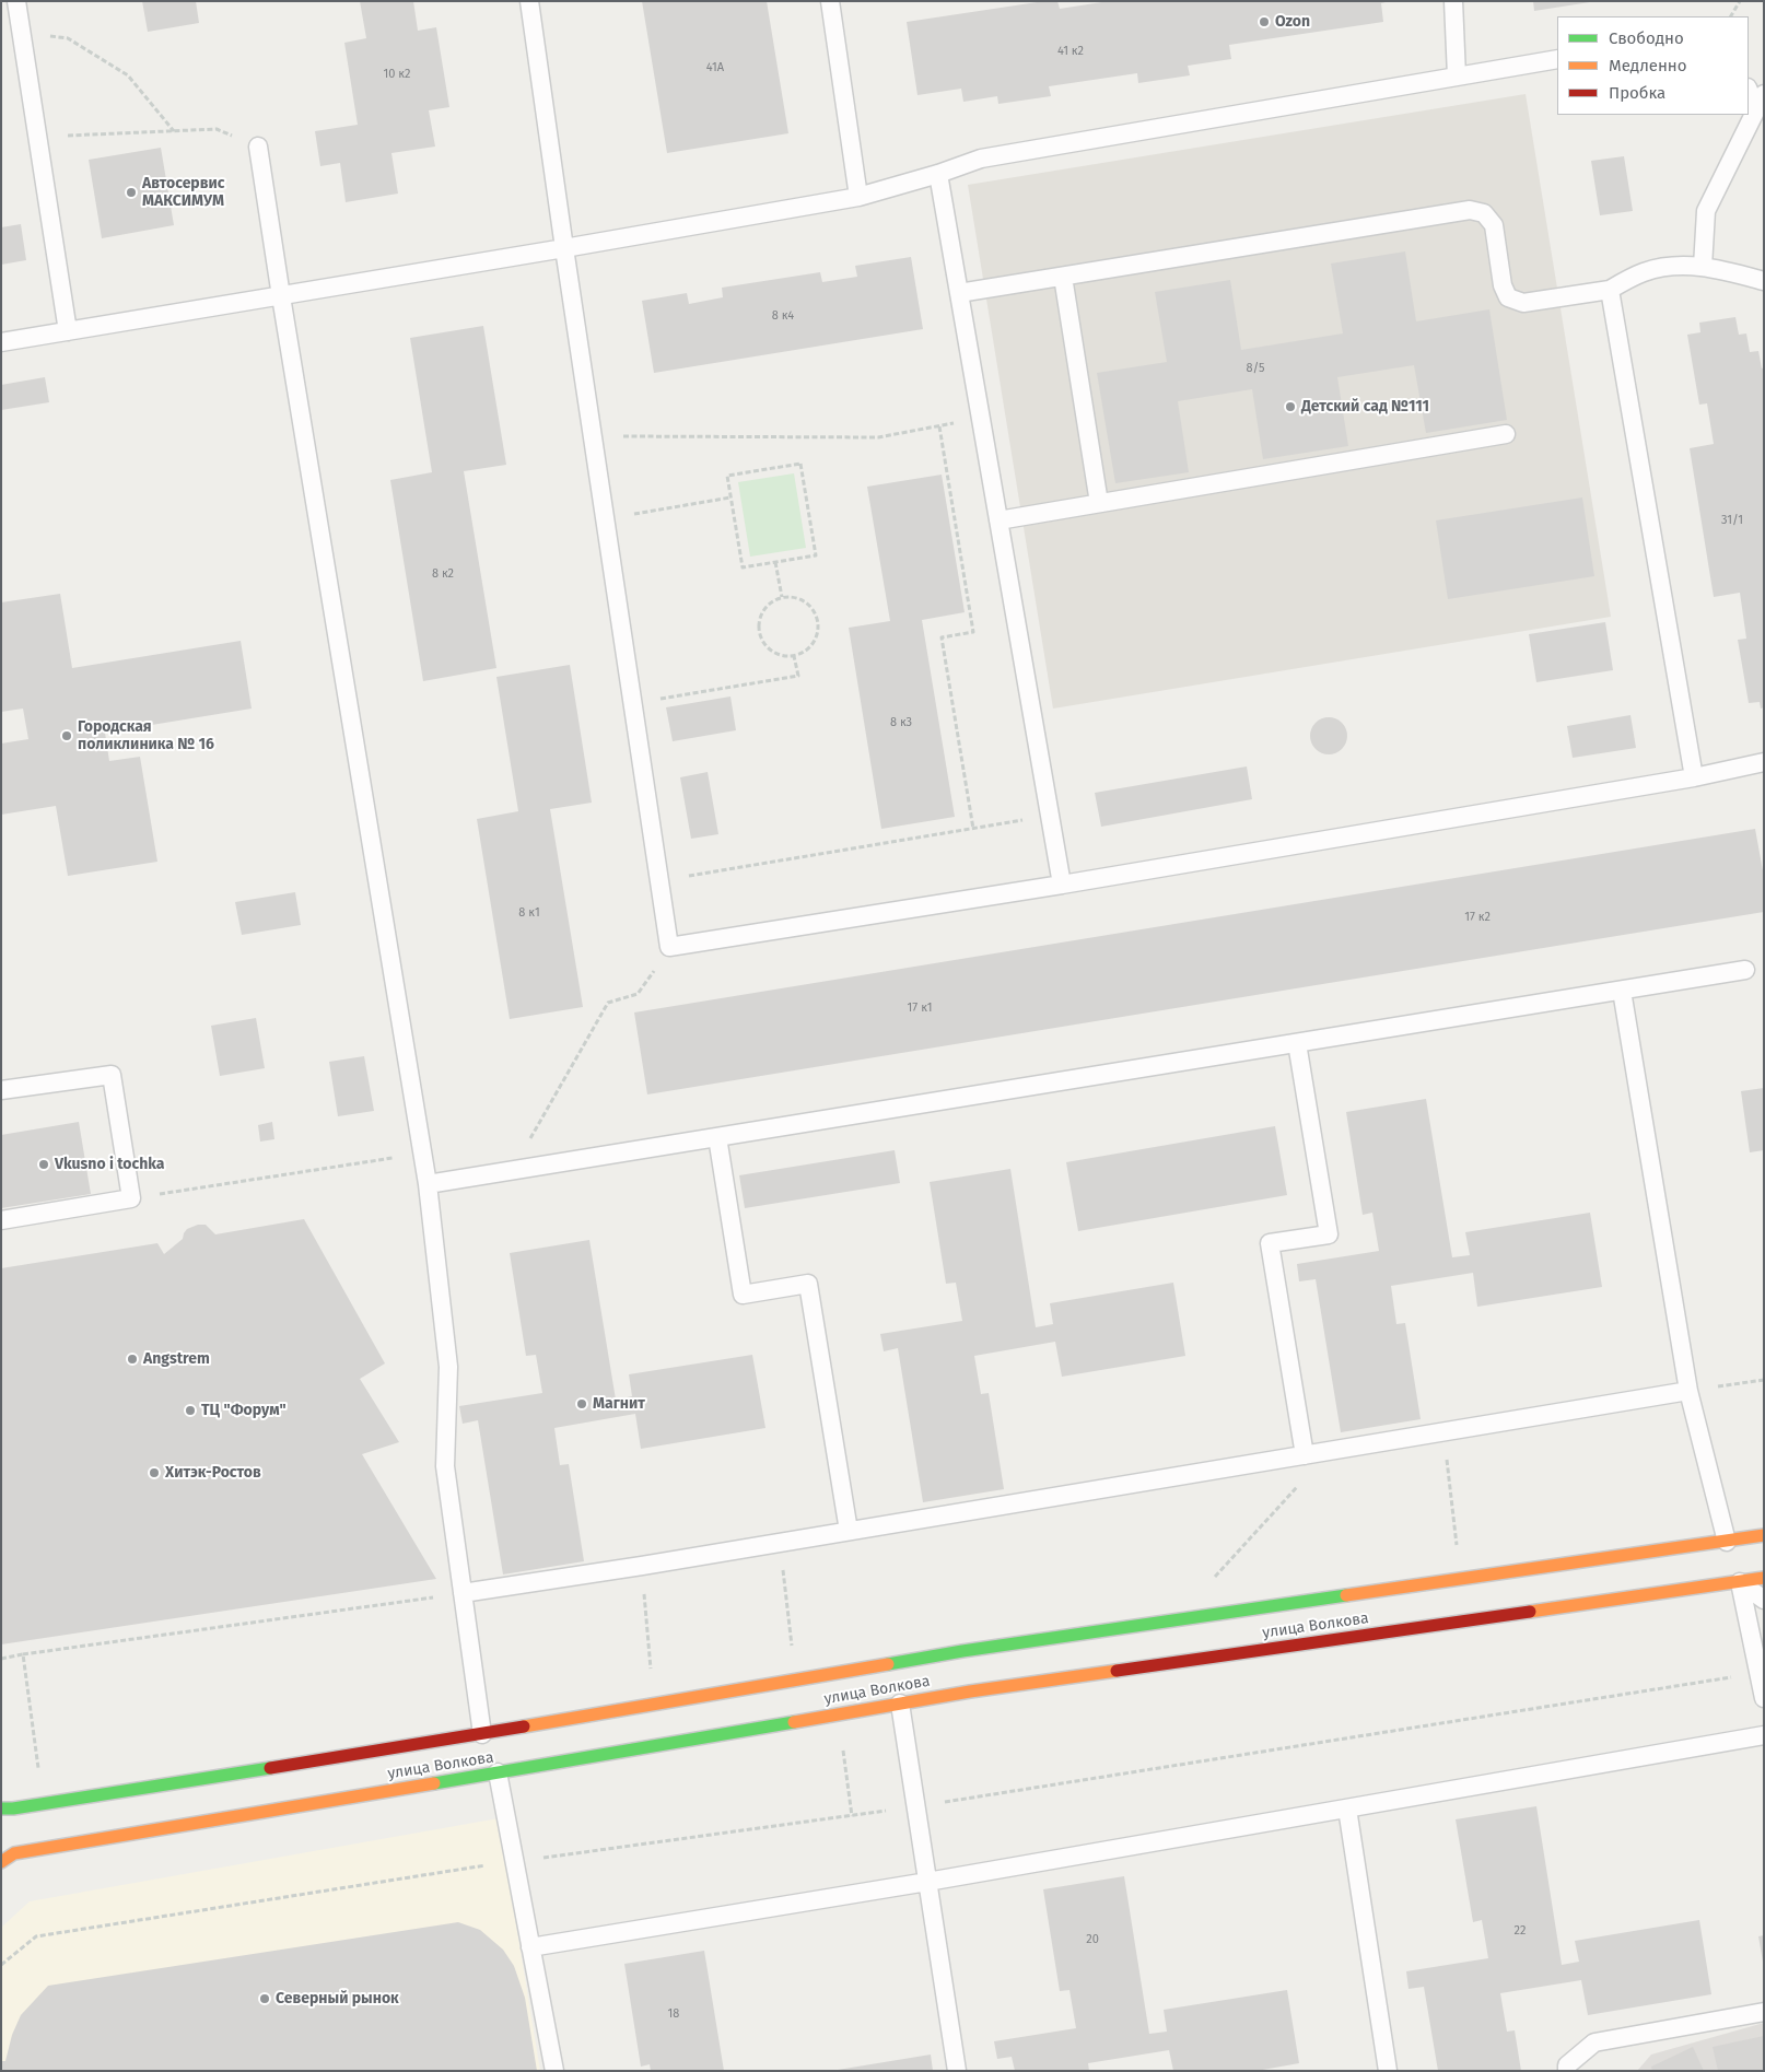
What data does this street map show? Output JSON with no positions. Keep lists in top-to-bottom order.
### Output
{
  "streets": {
    "main road": ["улица Волкова"]
  },
  "places": [
    "Ozon",
    "Автосервис МАКСИМУМ",
    "Детский сад №111",
    "Городская поликлиника № 16",
    "Vkusno i tochka",
    "Angstrem",
    "Магнит",
    "ТЦ \"Форум\"",
    "Хитэк-Ростов",
    "Северный рынок"
  ],
  "house_numbers": [
    "41 к2",
    "41А",
    "10 к2",
    "8 к4",
    "8/5",
    "31/1",
    "8 к2",
    "8 к3",
    "8 к1",
    "17 к2",
    "17 к1",
    "22",
    "20",
    "18"
  ],
  "legend": ["Свободно", "Медленно", "Пробка"]
}
